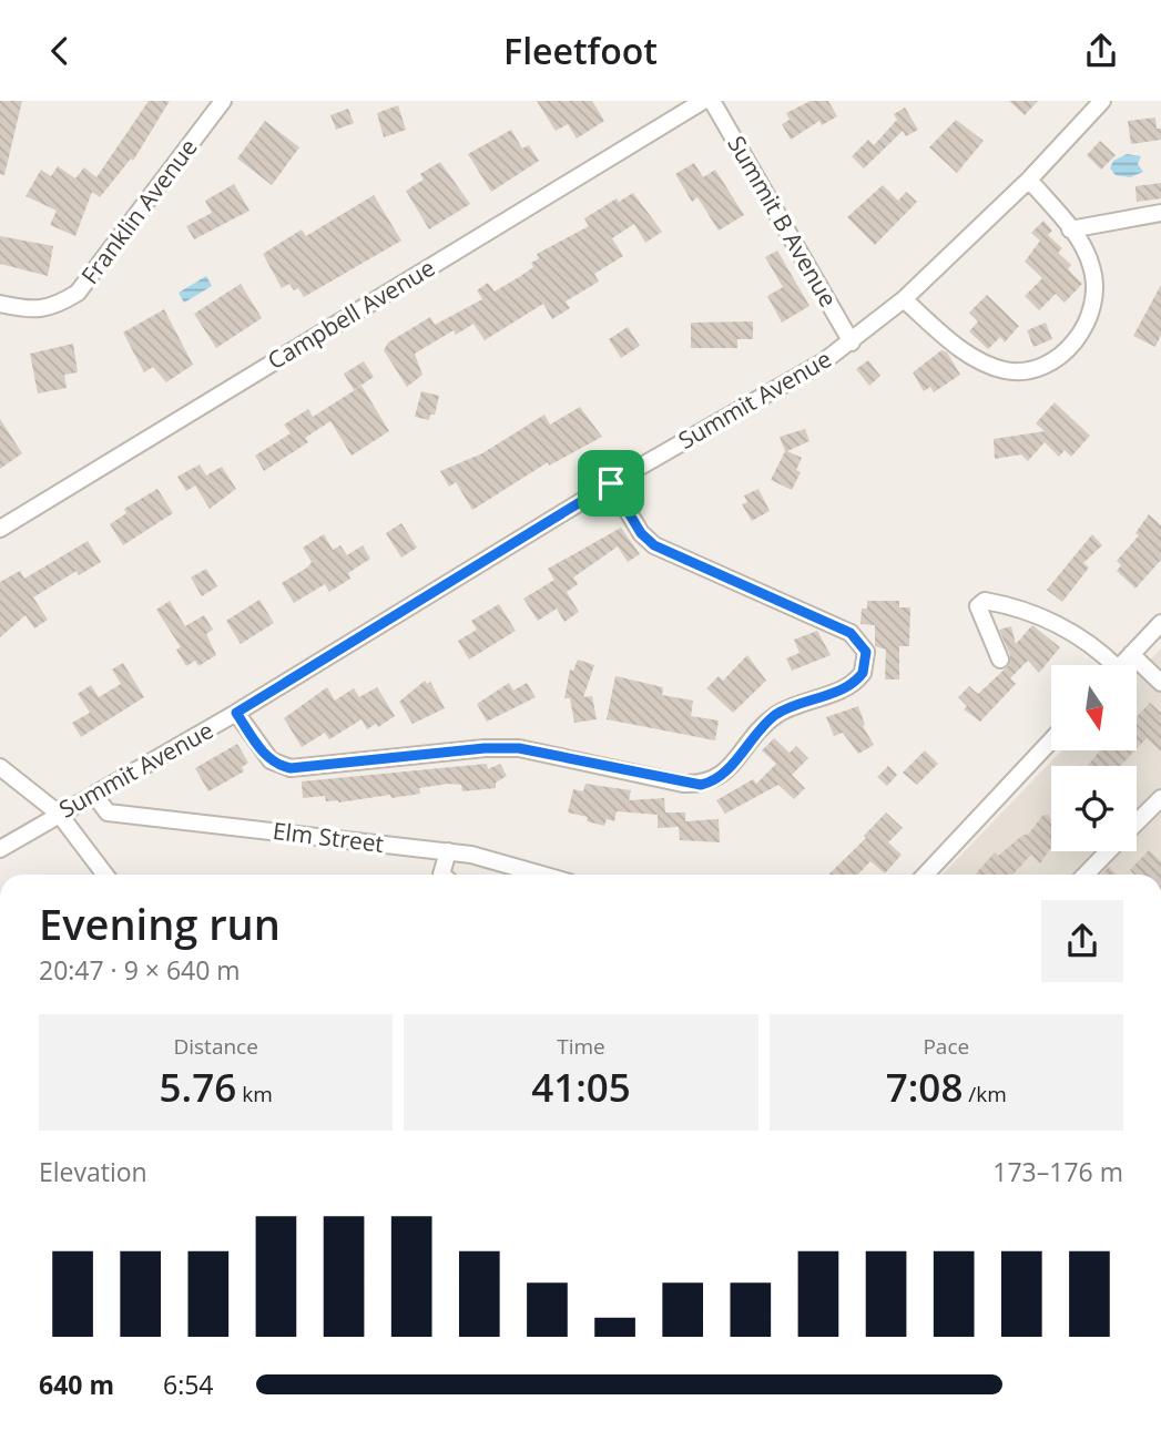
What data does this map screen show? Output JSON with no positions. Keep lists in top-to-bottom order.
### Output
{
  "streets": {
    "street": [
      "Franklin Avenue",
      "Summit B Avenue",
      "Campbell Avenue",
      "Summit Avenue",
      "Elm Street"
    ]
  },
  "crossings": [
    ["Summit B Avenue", "Summit Avenue"],
    ["Summit Avenue", "Elm Street"]
  ],
  "north": "bottom",
  "page": {
    "header": "Fleetfoot",
    "heading": ["Evening run", "20:47 · 9 × 640 m"],
    "stats": [
      ["Distance", "5.76 km"],
      ["Time", "41:05"],
      ["Pace", "7:08 /km"]
    ],
    "chart": ["Elevation", "173–176 m"],
    "list": [
      {
        "name": "640 m",
        "note": "6:54"
      }
    ]
  }
}
